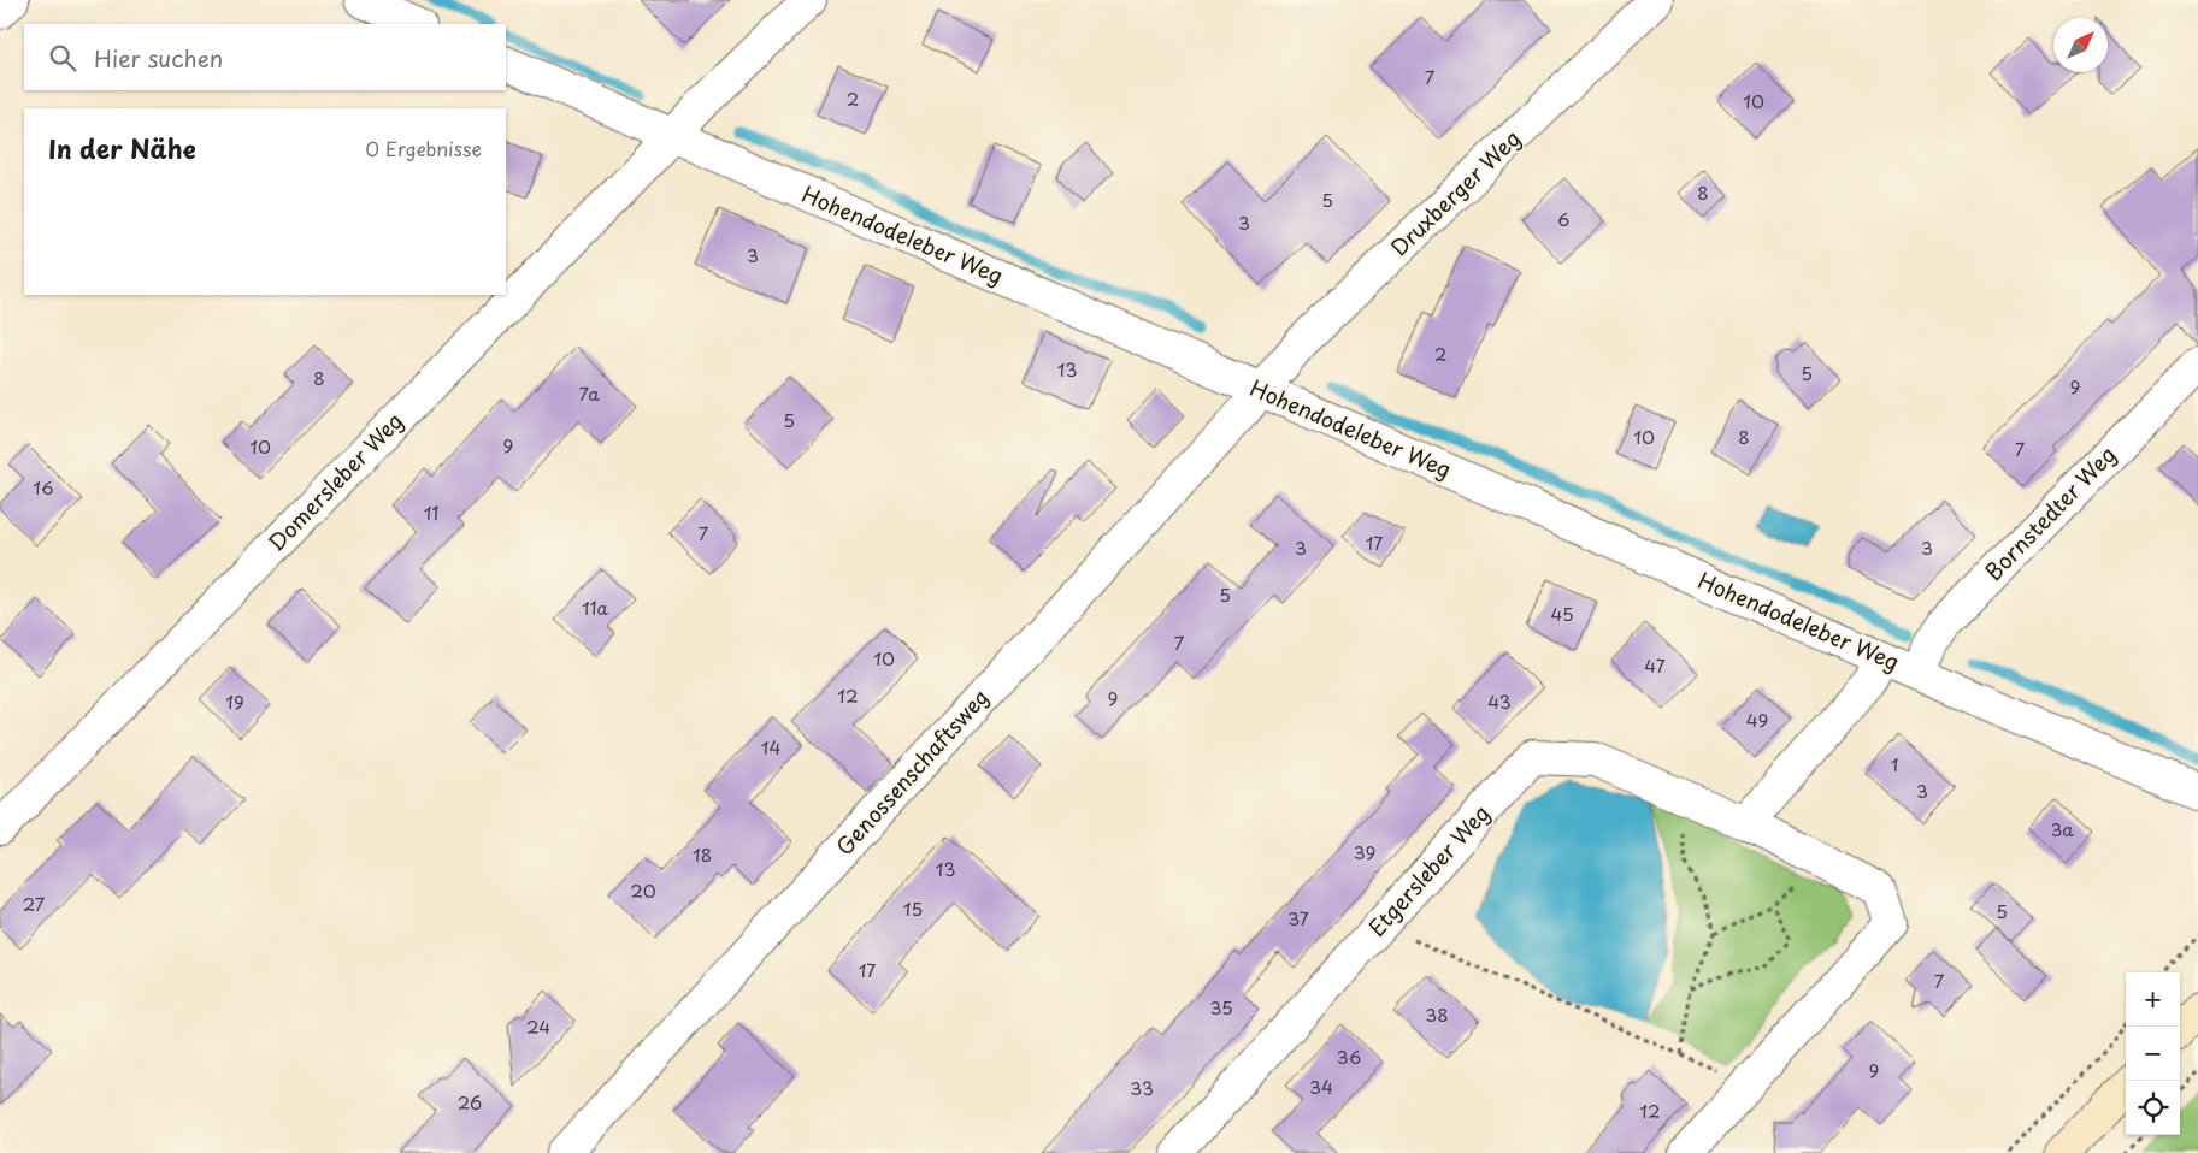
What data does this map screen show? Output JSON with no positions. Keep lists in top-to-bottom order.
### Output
{
  "streets": {
    "street": [
      "Druxberger Weg",
      "Hohendodeleber Weg",
      "Domersleber Weg",
      "Bornstedter Weg",
      "Genossenschaftsweg",
      "Etgersleber Weg"
    ]
  },
  "crossings": [
    ["Druxberger Weg", "Hohendodeleber Weg"],
    ["Druxberger Weg", "Genossenschaftsweg"],
    ["Hohendodeleber Weg", "Domersleber Weg"],
    ["Hohendodeleber Weg", "Bornstedter Weg"],
    ["Hohendodeleber Weg", "Genossenschaftsweg"]
  ],
  "house_numbers": [
    "7",
    "2",
    "10",
    "8",
    "5",
    "6",
    "3",
    "3",
    "2",
    "13",
    "5",
    "8",
    "9",
    "7a",
    "5",
    "10",
    "8",
    "9",
    "10",
    "7",
    "16",
    "11",
    "7",
    "17",
    "3",
    "3",
    "5",
    "11a",
    "45",
    "7",
    "10",
    "47",
    "12",
    "9",
    "19",
    "43",
    "49",
    "14",
    "1",
    "3",
    "3a",
    "39",
    "18",
    "13",
    "20",
    "27",
    "15",
    "5",
    "37",
    "17",
    "7",
    "35",
    "38",
    "24",
    "36",
    "9",
    "34",
    "33",
    "26",
    "12"
  ],
  "north": "top right",
  "page": {
    "search": "Hier suchen",
    "heading": ["In der Nähe", "0 Ergebnisse"],
    "map_buttons": ["+", "−"]
  }
}
